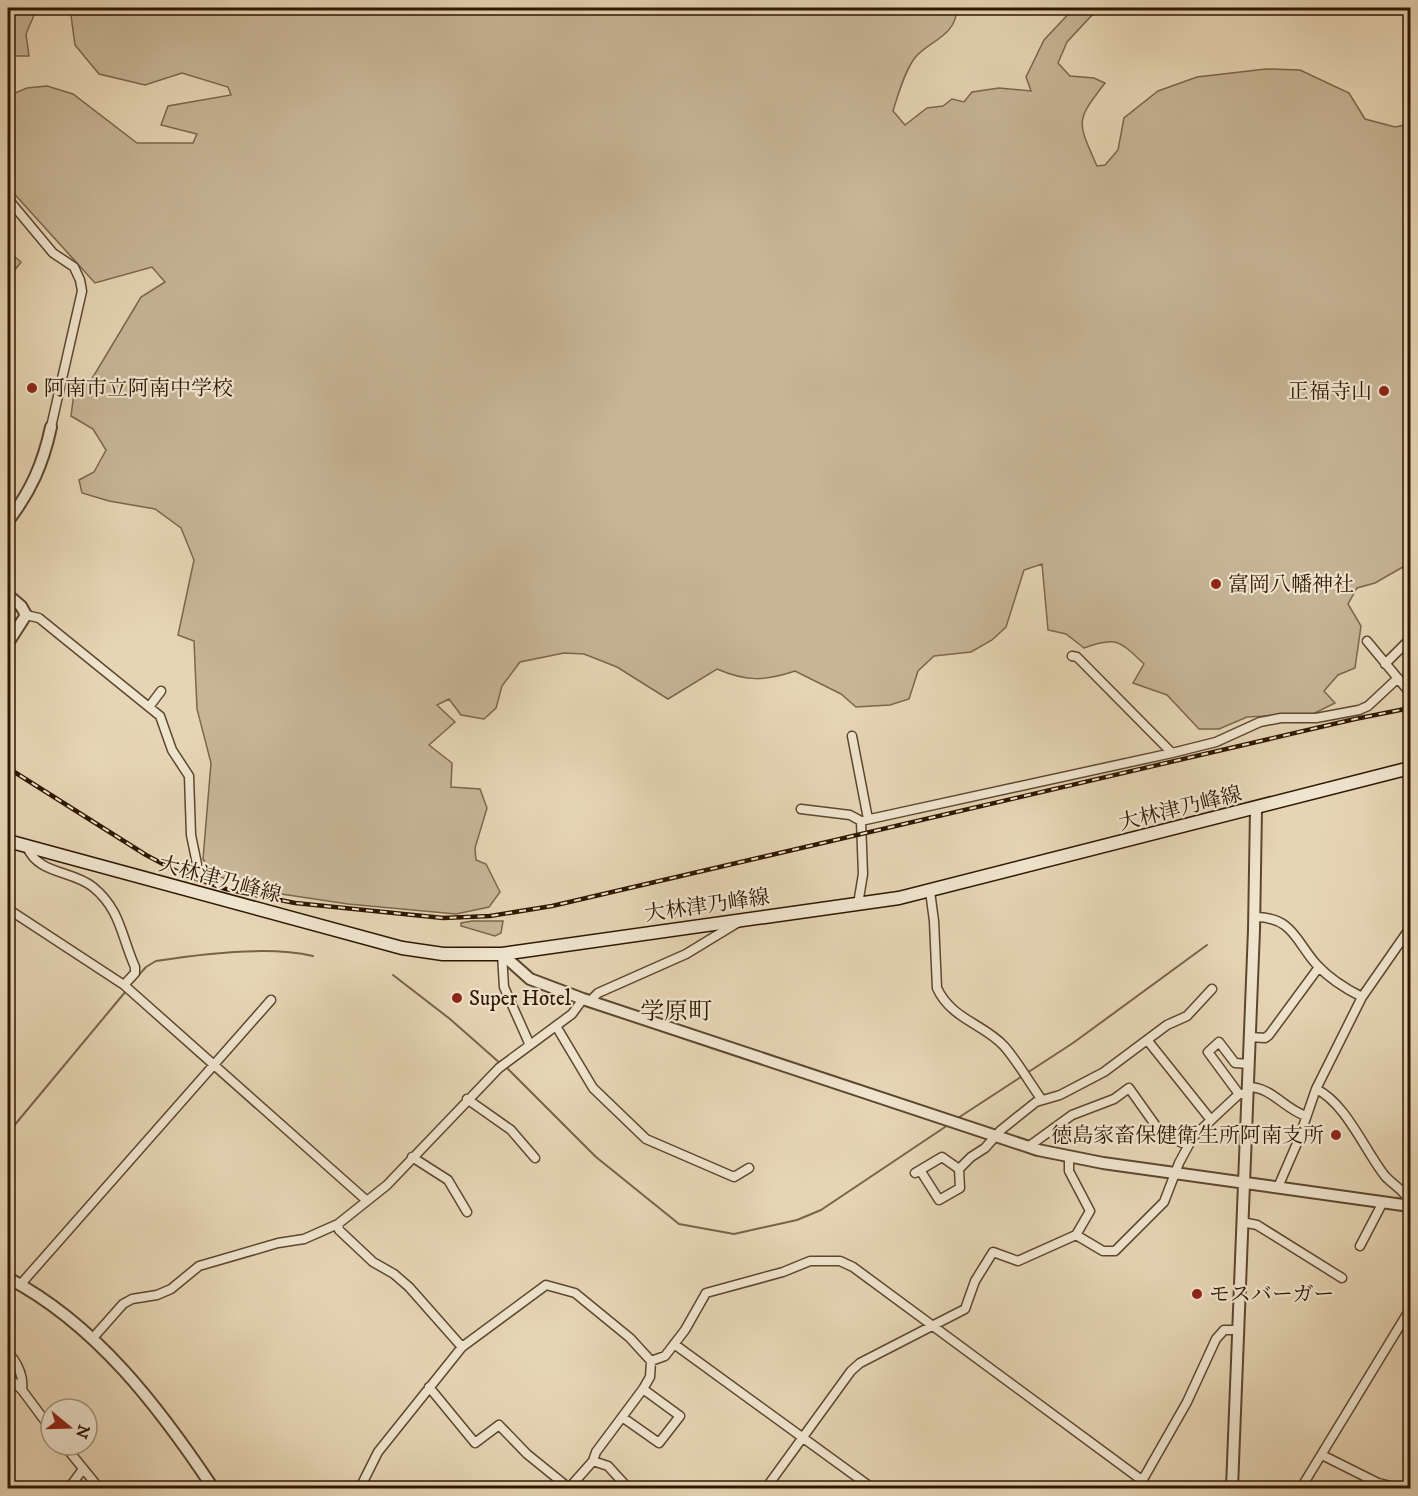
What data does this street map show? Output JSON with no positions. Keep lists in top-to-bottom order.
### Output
{
  "streets": {
    "main road": ["大林津乃峰線"]
  },
  "districts": ["学原町"],
  "places": [
    "阿南市立阿南中学校",
    "正福寺山",
    "富岡八幡神社",
    "Super Hotel",
    "徳島家畜保健衛生所阿南支所",
    "モスバーガー"
  ],
  "north": "right"
}
